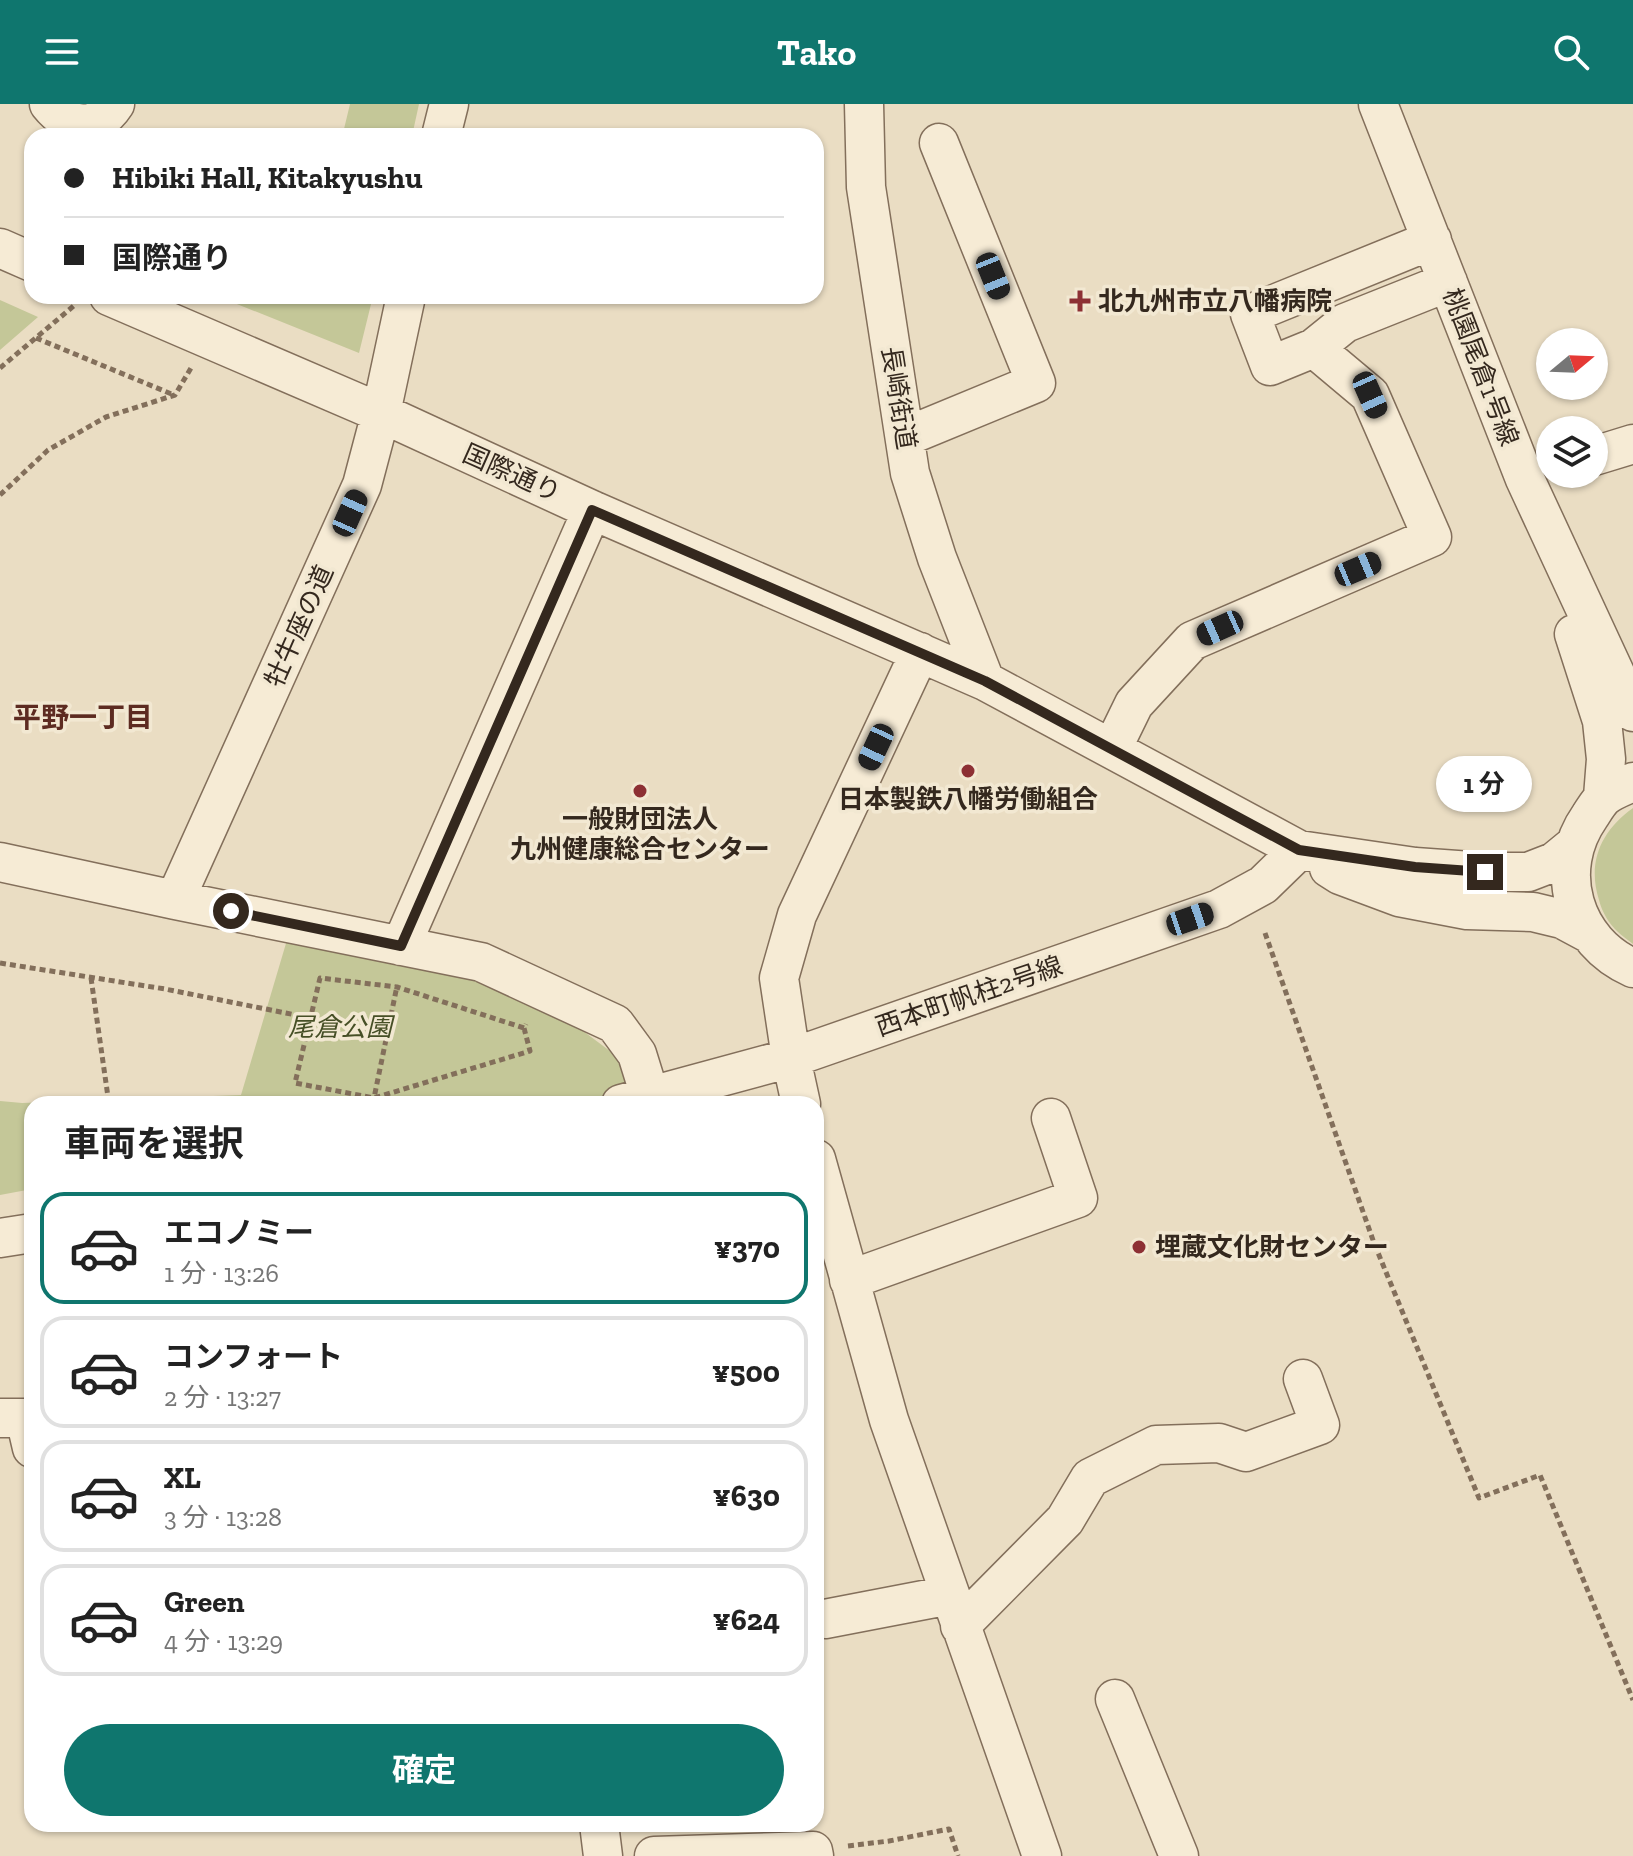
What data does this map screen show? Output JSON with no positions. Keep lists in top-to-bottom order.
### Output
{
  "streets": {
    "street": [
      "桃園尾倉1号線",
      "長崎街道",
      "国際通り",
      "牡牛座の道",
      "西本町帆柱2号線"
    ]
  },
  "crossings": [
    ["長崎街道", "国際通り"],
    ["国際通り", "牡牛座の道"],
    ["国際通り", "西本町帆柱2号線"]
  ],
  "districts": ["平野一丁目"],
  "parks": ["尾倉公園"],
  "places": {
    "health": ["北九州市立八幡病院"],
    "other": ["日本製鉄八幡労働組合", "一般財団法人 九州健康総合センター", "埋蔵文化財センター"]
  },
  "north": "right",
  "page": {
    "header": "Tako",
    "banner": ["Hibiki Hall, Kitakyushu", "国際通り"],
    "bubble": "1 分",
    "heading": "車両を選択",
    "list": [
      {
        "name": "エコノミー",
        "note": "1 分 · 13:26",
        "value": "¥370"
      },
      {
        "name": "コンフォート",
        "note": "2 分 · 13:27",
        "value": "¥500"
      },
      {
        "name": "XL",
        "note": "3 分 · 13:28",
        "value": "¥630"
      },
      {
        "name": "Green",
        "note": "4 分 · 13:29",
        "value": "¥624"
      }
    ],
    "buttons": "確定"
  }
}
